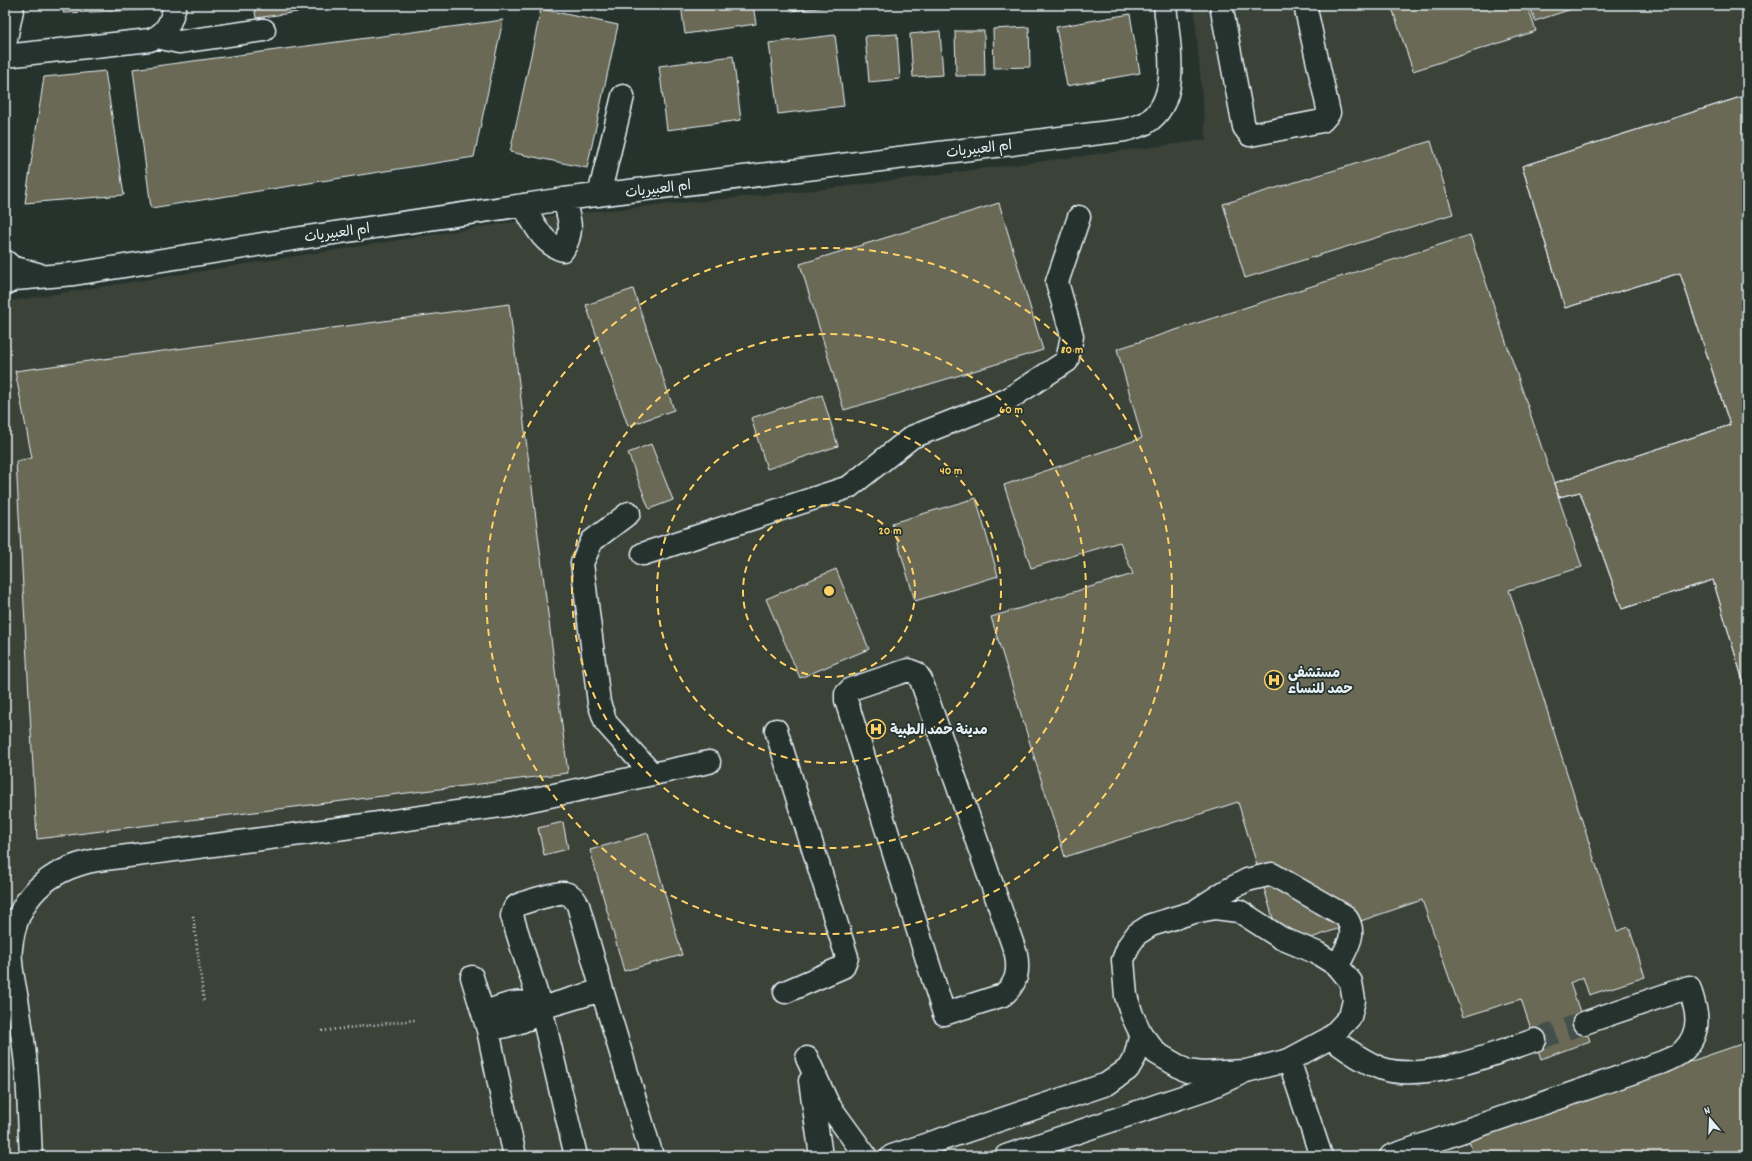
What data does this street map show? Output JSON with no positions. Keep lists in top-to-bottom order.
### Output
{
  "streets": {
    "street": ["ام العبيريات"]
  },
  "places": {
    "hospital": ["مستشفى حمد للنساء", "مدينة حمد الطبية"]
  },
  "north": "top",
  "rings": [
    "80 m",
    "60 m",
    "40 m",
    "20 m"
  ]
}
